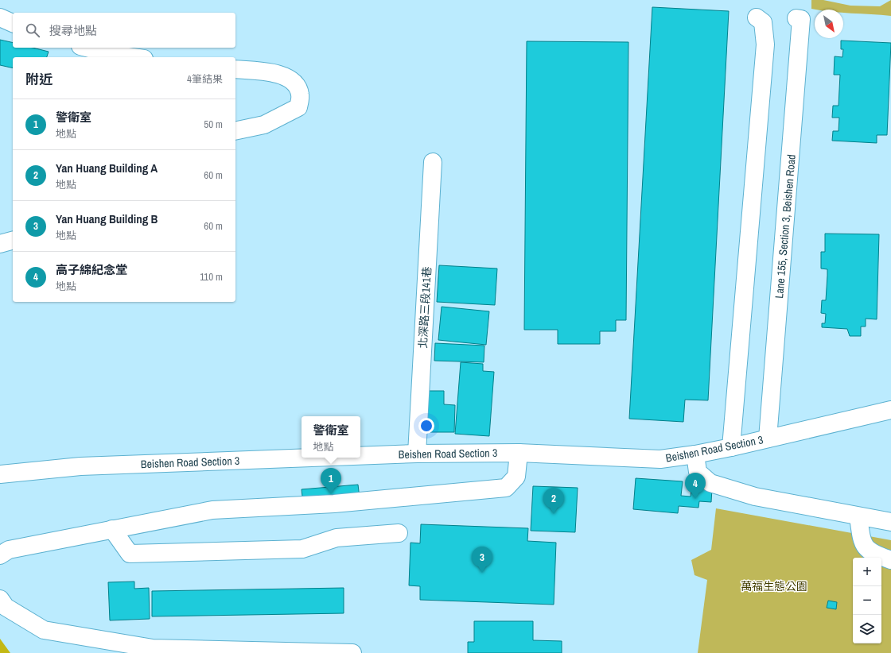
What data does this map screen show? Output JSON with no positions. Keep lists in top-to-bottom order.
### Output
{
  "streets": {
    "main road": ["Lane 155, Section 3, Beishen Road", "北深路三段141巷", "Beishen Road Section 3"]
  },
  "crossings": [
    ["Lane 155, Section 3, Beishen Road", "Beishen Road Section 3"],
    ["北深路三段141巷", "Beishen Road Section 3"]
  ],
  "parks": ["萬福生態公園"],
  "north": "bottom right",
  "page": {
    "search": "搜尋地點",
    "heading": ["附近", "4筆結果"],
    "list": [
      {
        "mark": "1",
        "name": "警衛室",
        "note": "地點",
        "value": "50 m"
      },
      {
        "mark": "2",
        "name": "Yan Huang Building A",
        "note": "地點",
        "value": "60 m"
      },
      {
        "mark": "3",
        "name": "Yan Huang Building B",
        "note": "地點",
        "value": "60 m"
      },
      {
        "mark": "4",
        "name": "高子綿紀念堂",
        "note": "地點",
        "value": "110 m"
      }
    ],
    "popup": ["警衛室", "地點"],
    "pins": [
      "1",
      "4",
      "2",
      "3"
    ],
    "map_buttons": ["+", "−"]
  }
}
